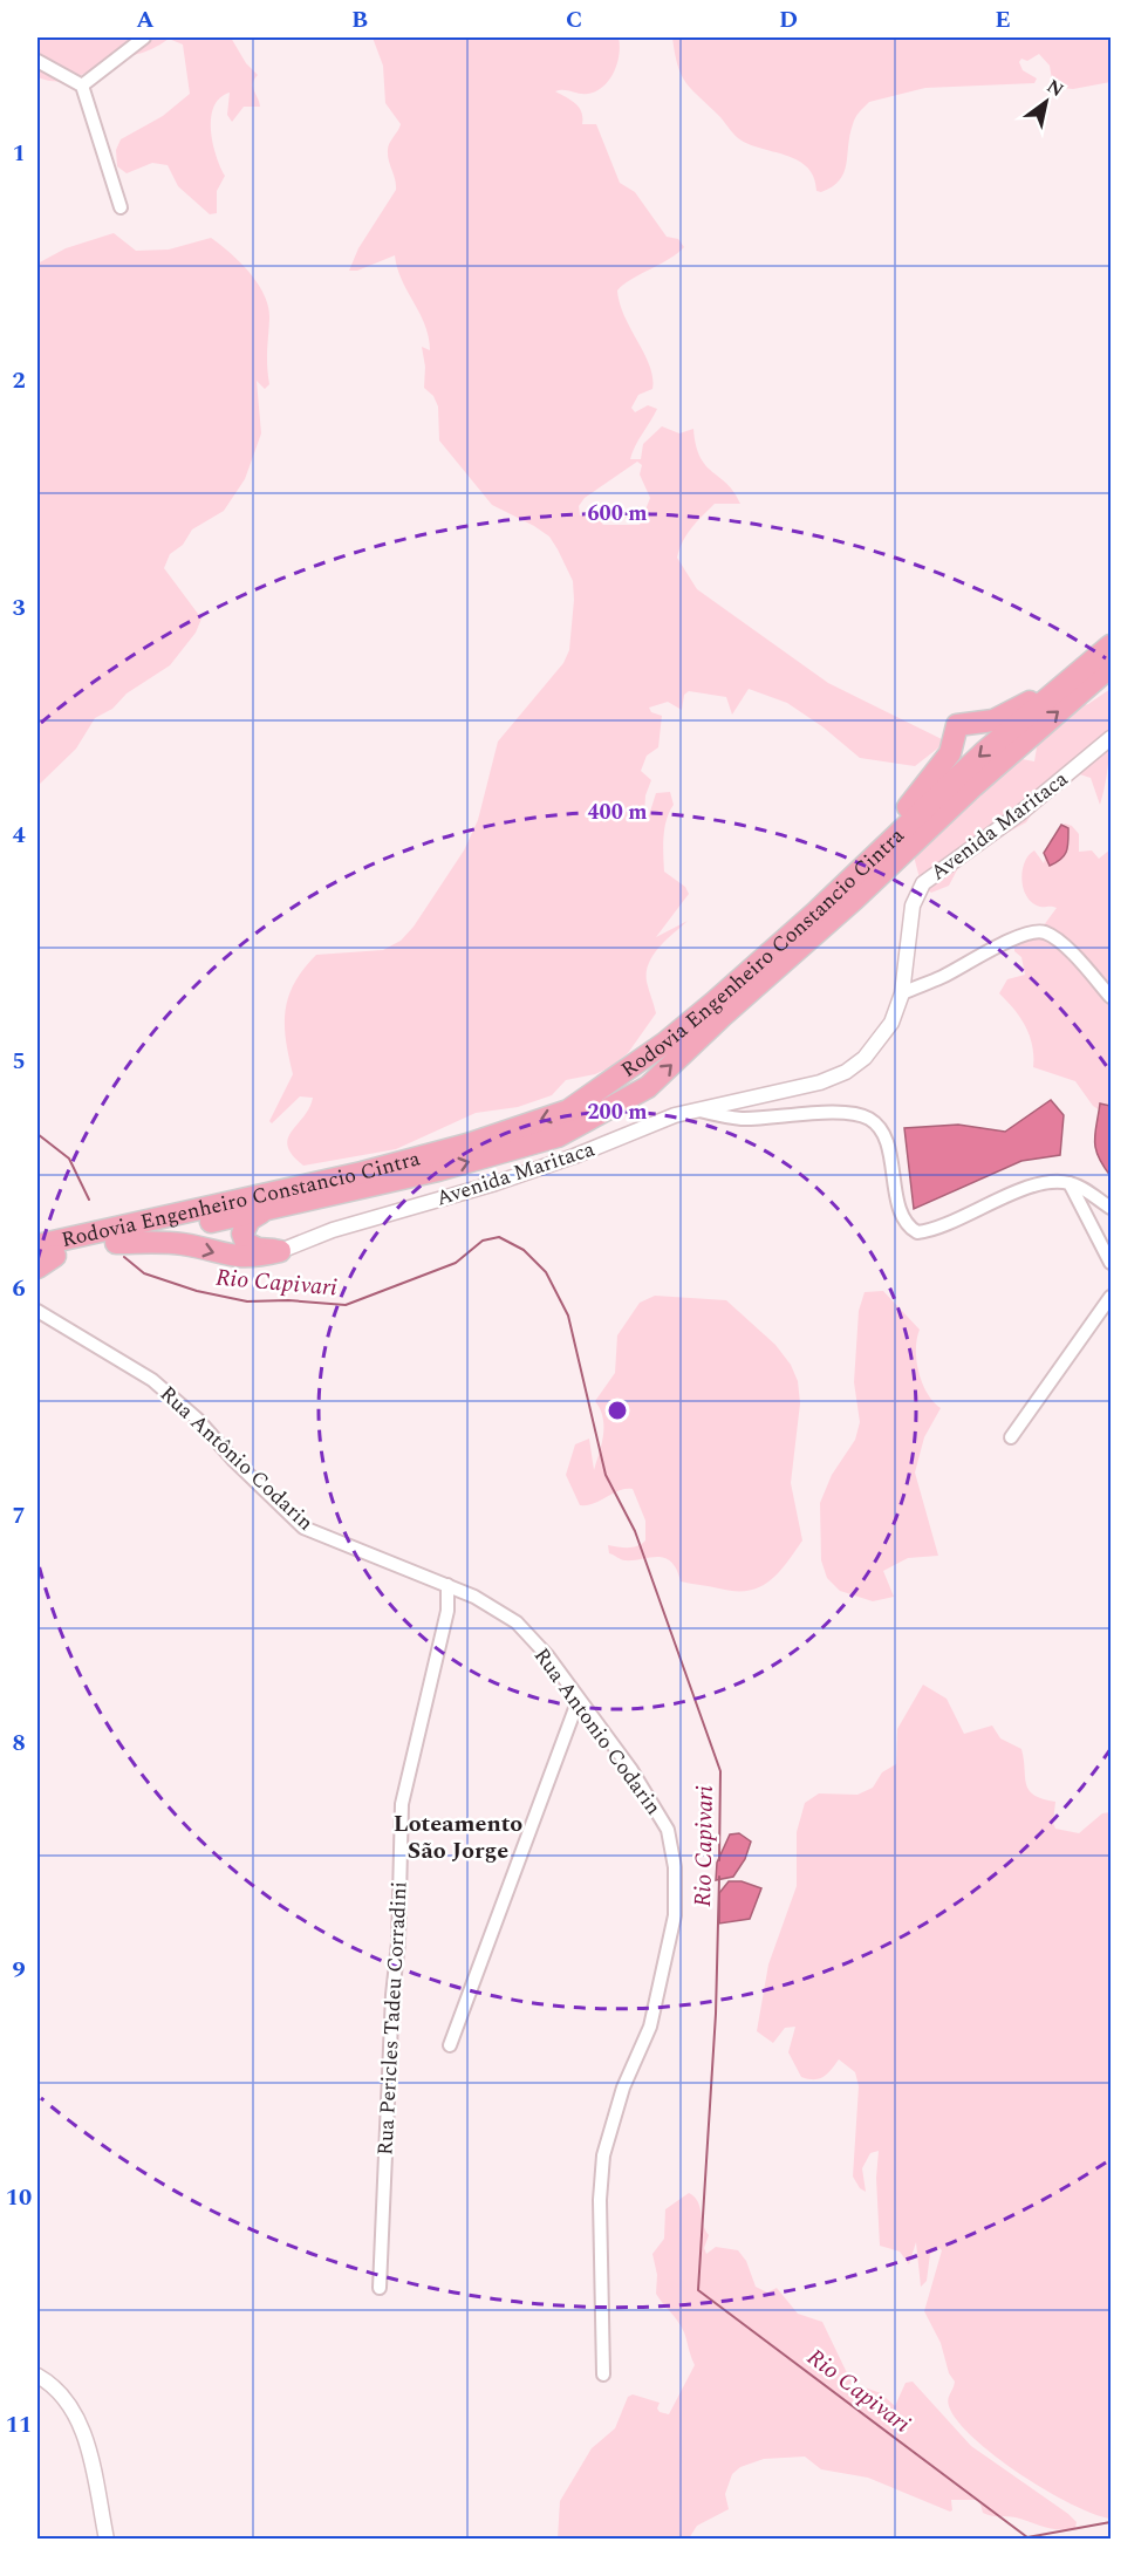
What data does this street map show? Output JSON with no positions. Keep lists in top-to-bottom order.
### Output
{
  "streets": {
    "highway": ["Rodovia Engenheiro Constancio Cintra"],
    "street": [
      "Avenida Maritaca",
      "Rua Antônio Codarin",
      "Rua Antonio Codarin",
      "Rua Pericles Tadeu Corradini"
    ]
  },
  "crossings": [
    ["Rua Antônio Codarin", "Rua Antonio Codarin"],
    ["Rua Antônio Codarin", "Rua Pericles Tadeu Corradini"],
    ["Rua Antonio Codarin", "Rua Pericles Tadeu Corradini"]
  ],
  "districts": ["Loteamento São Jorge"],
  "water": ["Rio Capivari"],
  "north": "top right",
  "grid": {
    "columns": [
      "A",
      "B",
      "C",
      "D",
      "E"
    ],
    "rows": [
      "1",
      "2",
      "3",
      "4",
      "5",
      "6",
      "7",
      "8",
      "9",
      "10",
      "11"
    ]
  },
  "rings": ["600 m", "400 m", "200 m"]
}
